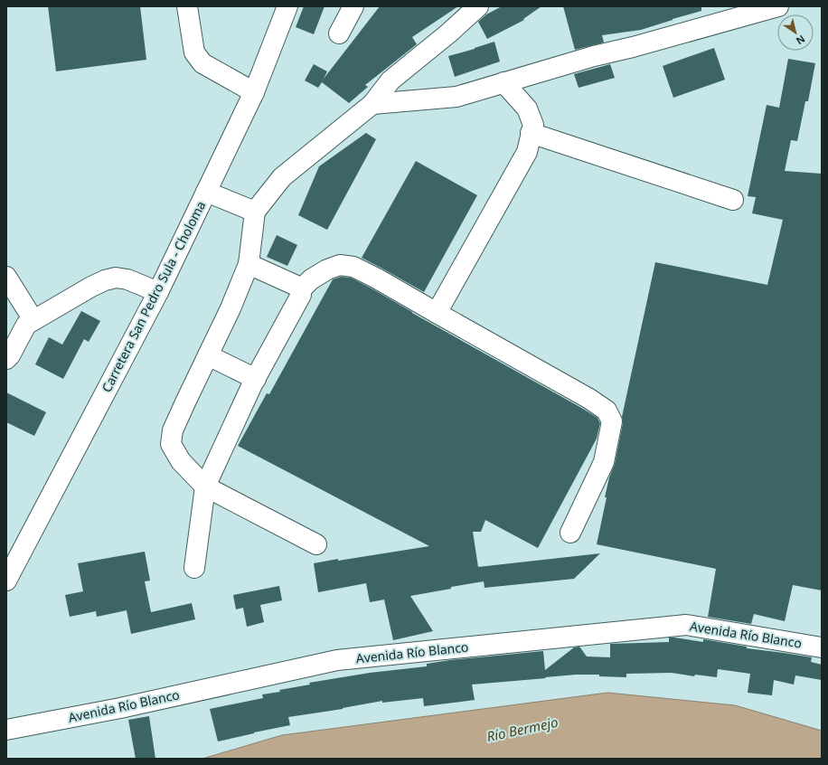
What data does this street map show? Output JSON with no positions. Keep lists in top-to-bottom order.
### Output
{
  "streets": {
    "street": ["Carretera San Pedro Sula - Choloma", "Avenida Río Blanco"]
  },
  "water": ["Río Bermejo"],
  "north": "bottom right"
}
